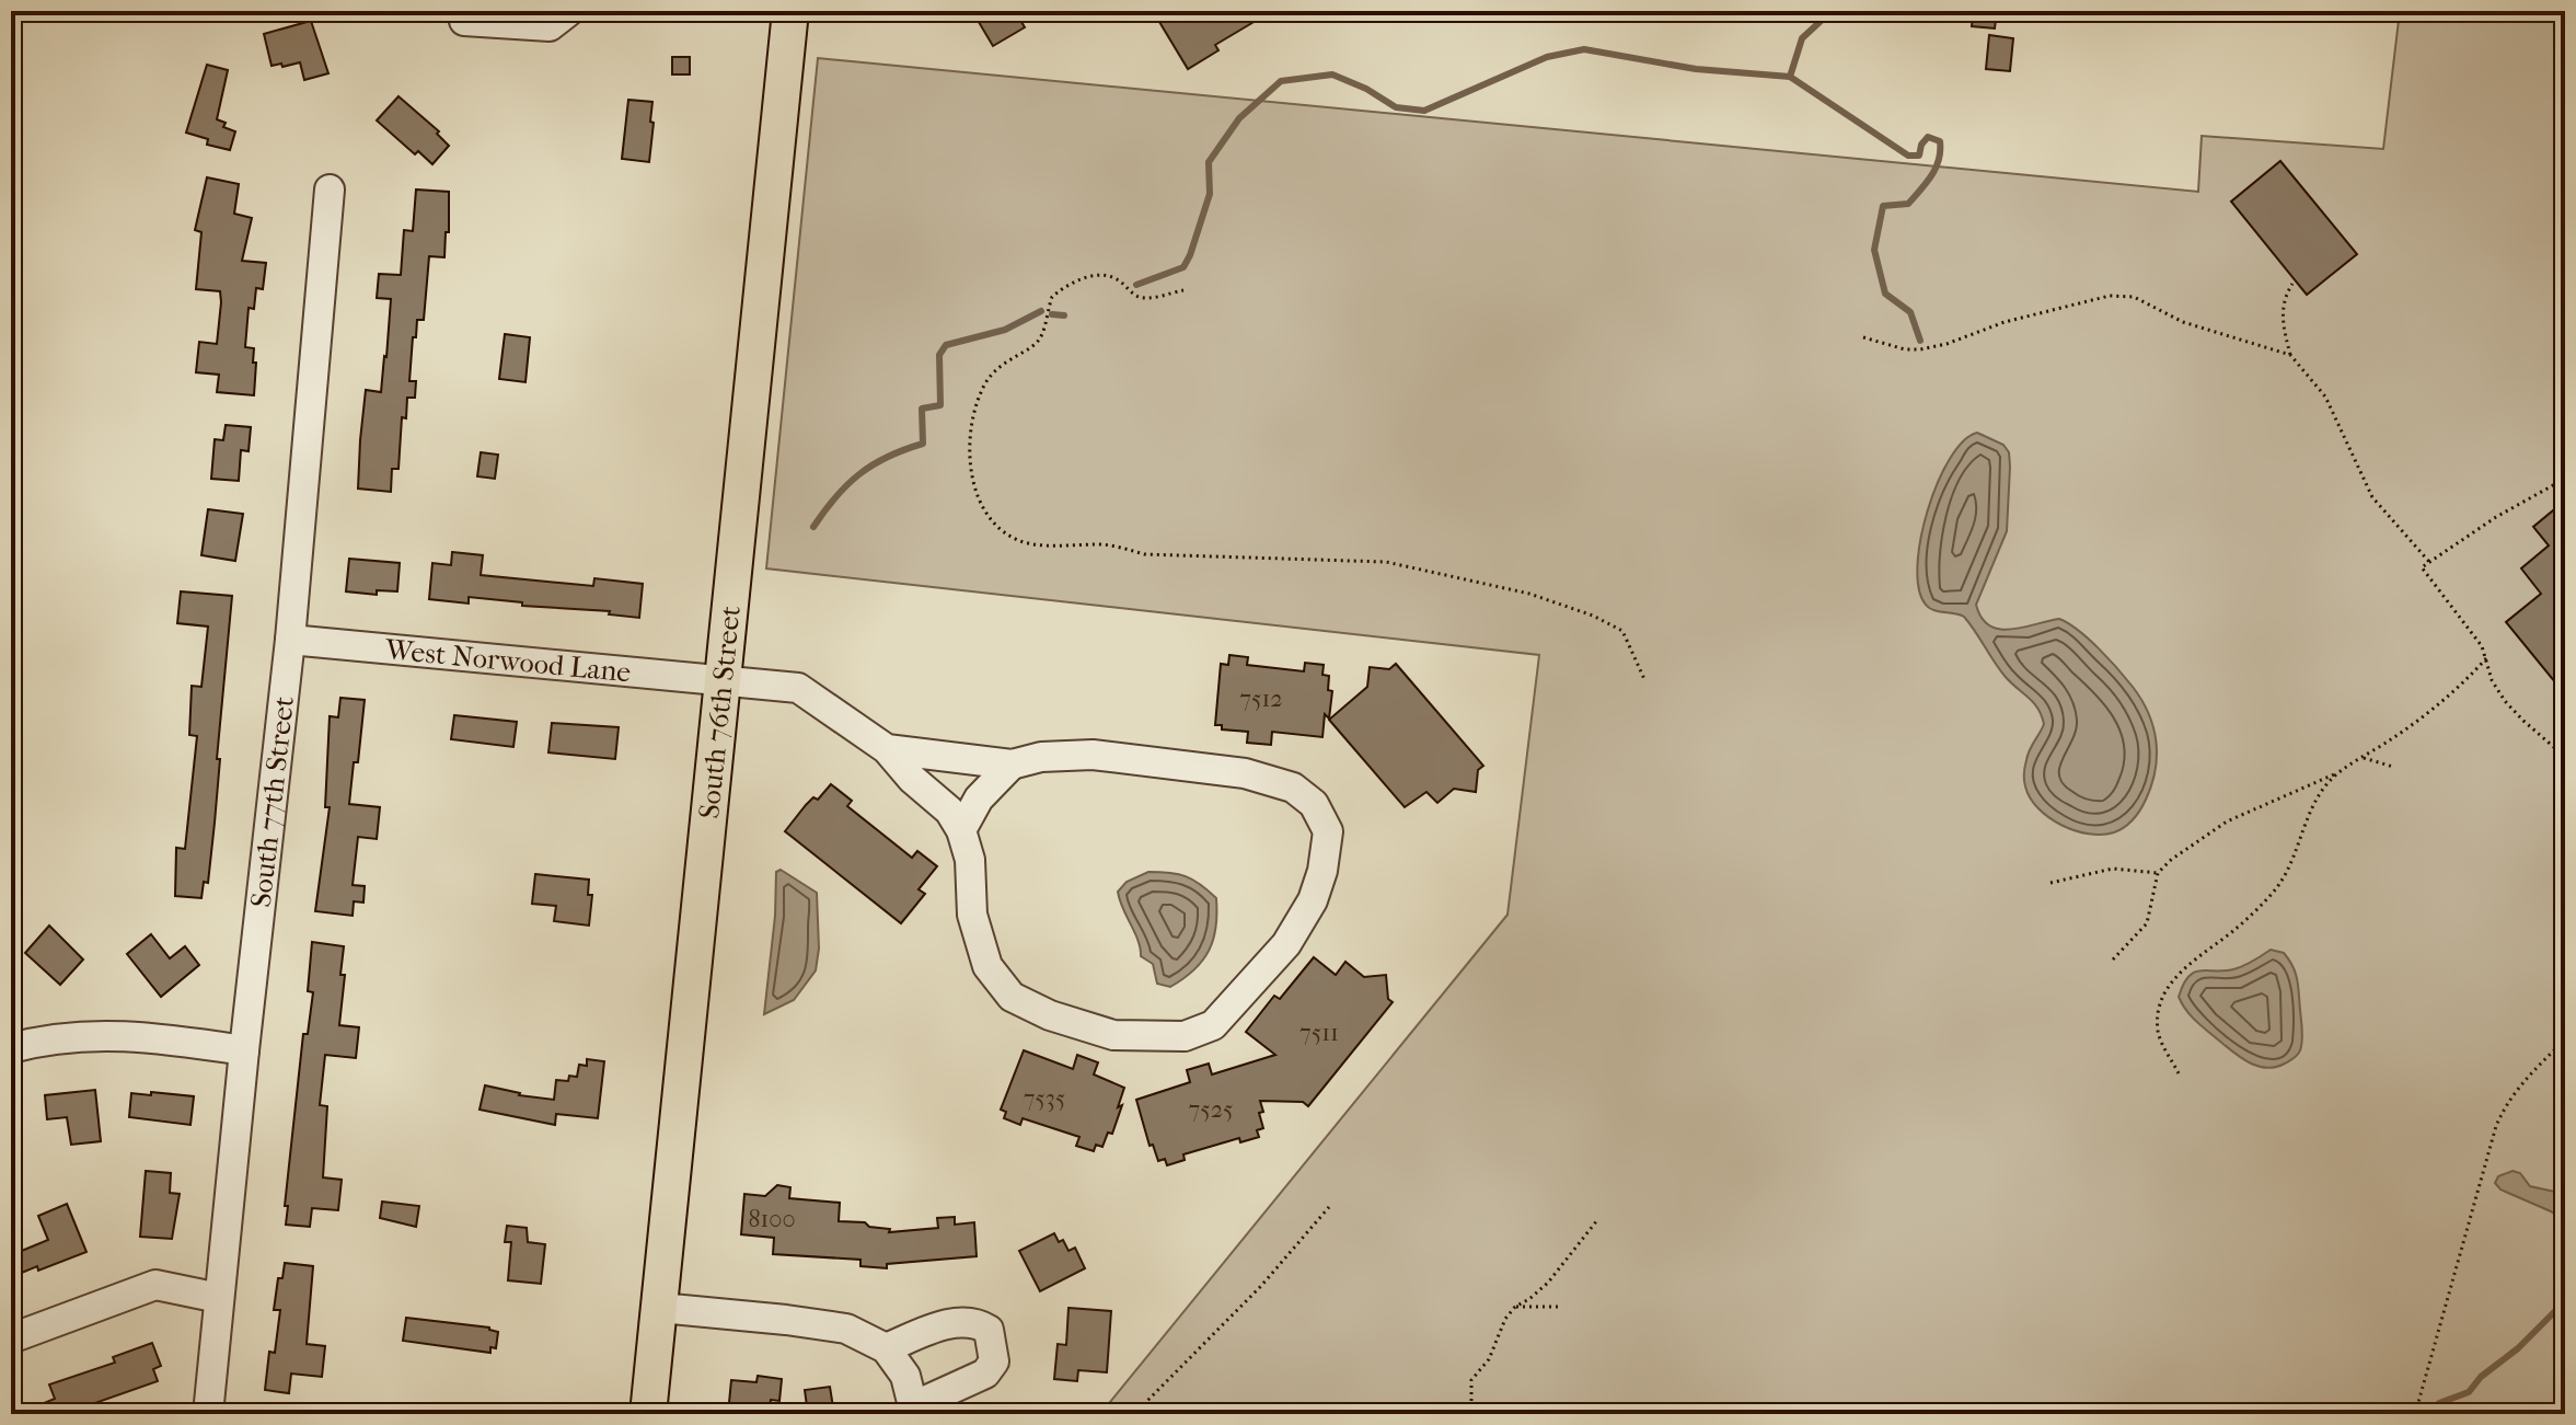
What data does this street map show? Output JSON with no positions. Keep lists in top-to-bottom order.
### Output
{
  "streets": {
    "main road": ["South 76th Street"],
    "street": ["West Norwood Lane", "South 77th Street"]
  },
  "crossings": [
    ["West Norwood Lane", "South 76th Street"],
    ["West Norwood Lane", "South 77th Street"]
  ],
  "house_numbers": [
    "7512",
    "7511",
    "7535",
    "7525",
    "8100"
  ]
}
